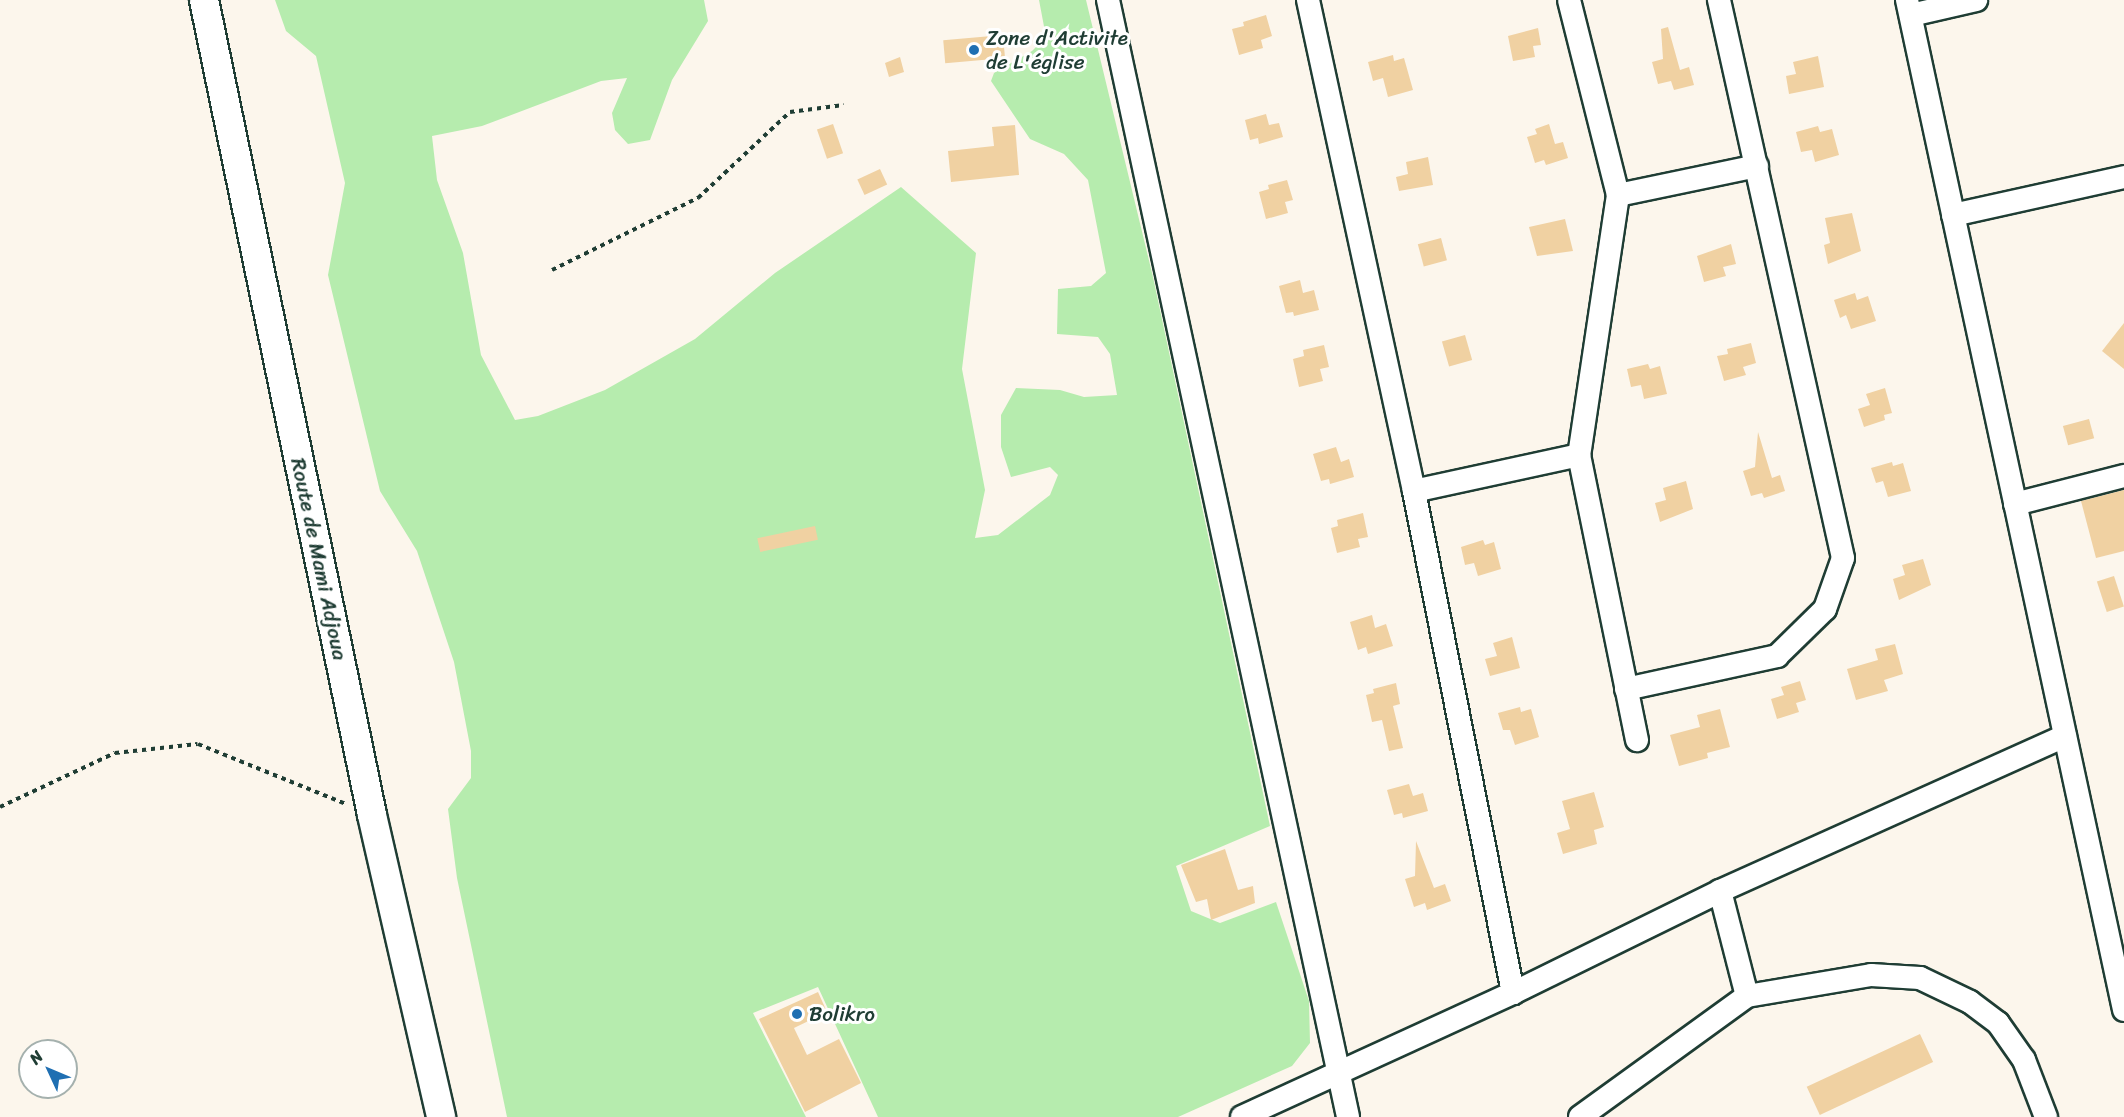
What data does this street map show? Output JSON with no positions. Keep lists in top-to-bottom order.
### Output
{
  "streets": {
    "street": ["Route de Mami Adjoua"]
  },
  "places": ["Zone d'Activite de L'église", "Bolikro"],
  "north": "top left"
}
